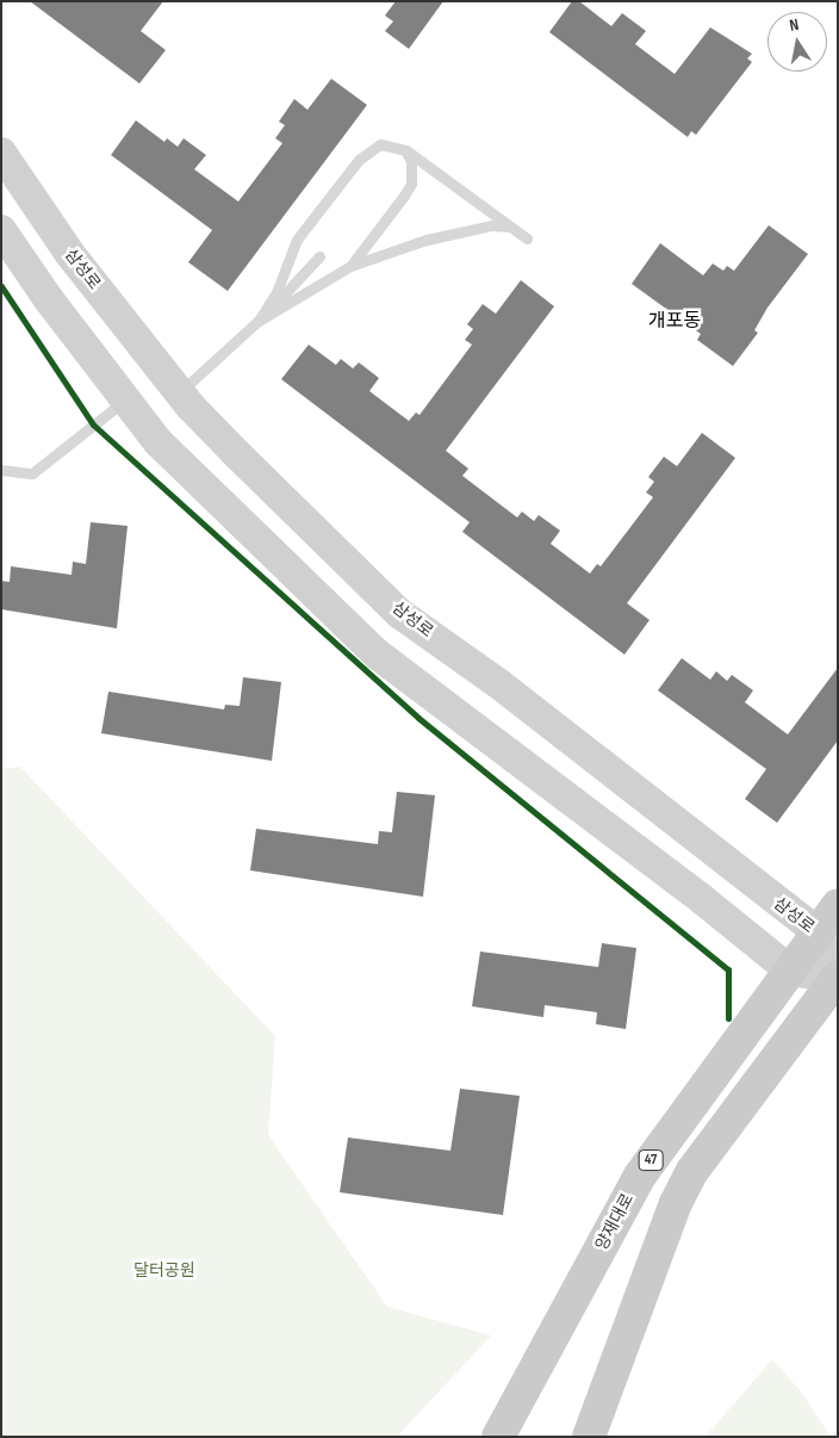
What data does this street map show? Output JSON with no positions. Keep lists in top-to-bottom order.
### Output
{
  "streets": {
    "main road": ["삼성로", "47", "양재대로"]
  },
  "crossings": [
    ["삼성로", "양재대로"]
  ],
  "districts": ["개포동"],
  "parks": ["달터공원"],
  "north": "top"
}
